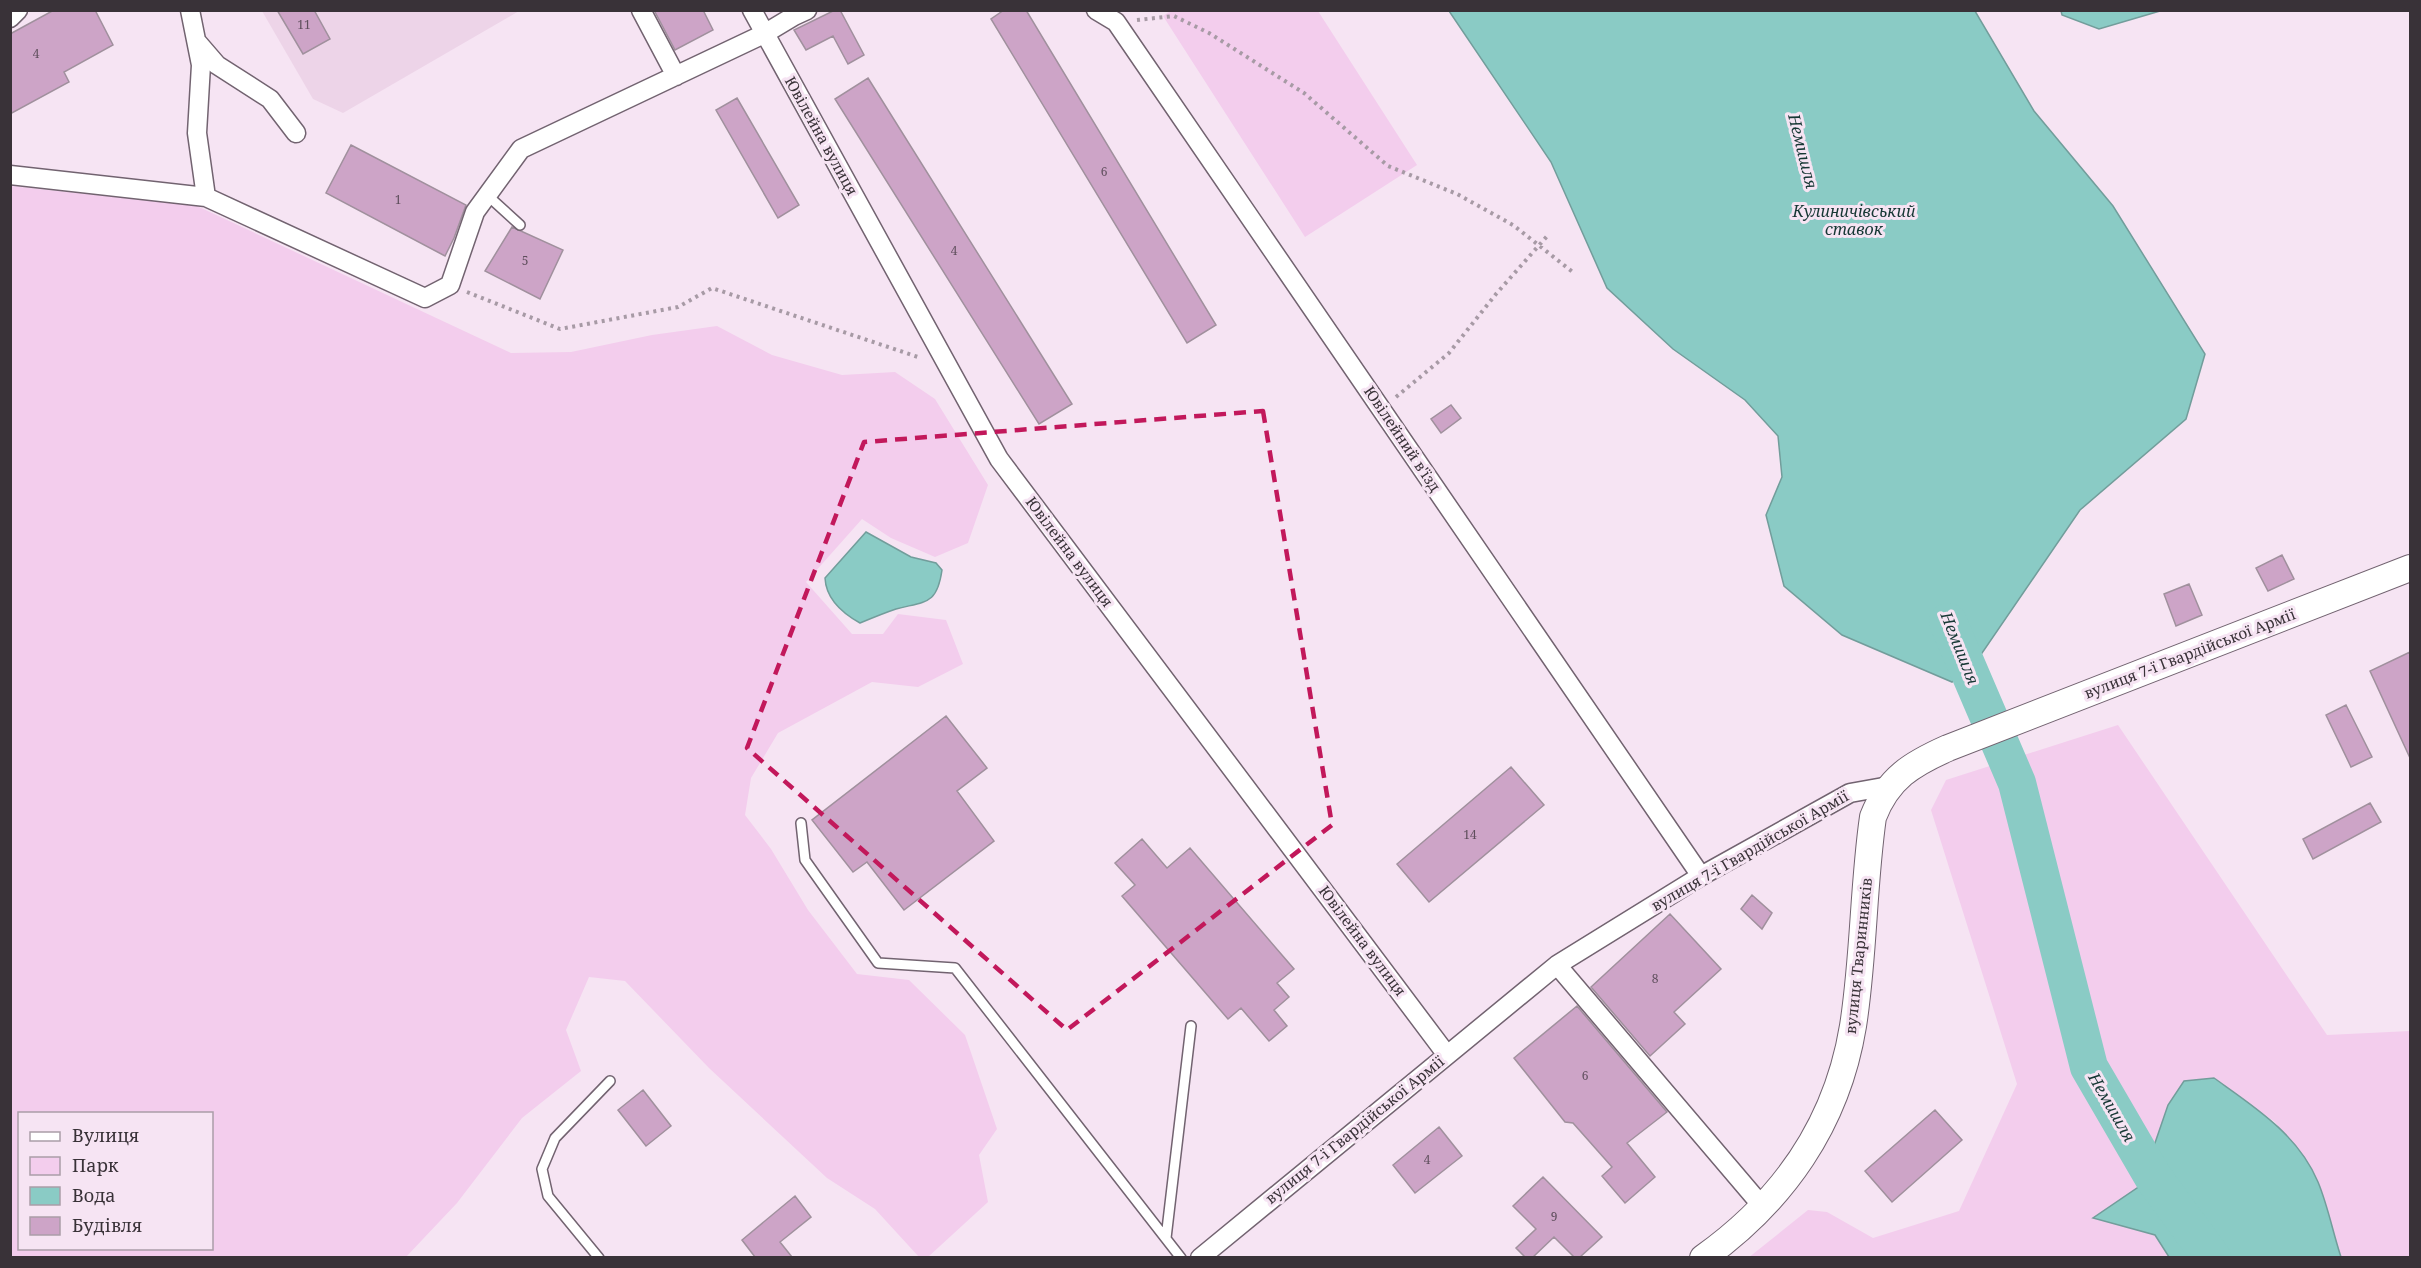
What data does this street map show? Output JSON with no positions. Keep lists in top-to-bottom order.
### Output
{
  "streets": {
    "main road": ["вулиця 7-ї Гвардійської Армії", "вулиця Тваринників"],
    "street": ["Ювілейна вулиця", "Ювілейний в'їзд"]
  },
  "crossings": [
    ["Ювілейна вулиця", "вулиця 7-ї Гвардійської Армії"],
    ["Ювілейний в'їзд", "вулиця 7-ї Гвардійської Армії"],
    ["вулиця 7-ї Гвардійської Армії", "вулиця Тваринників"]
  ],
  "water": ["Немишля", "Кулиничівський ставок"],
  "house_numbers": [
    "11",
    "4",
    "6",
    "1",
    "4",
    "5",
    "14",
    "8",
    "6",
    "4",
    "9"
  ],
  "legend": [
    "Вулиця",
    "Парк",
    "Вода",
    "Будівля"
  ]
}
